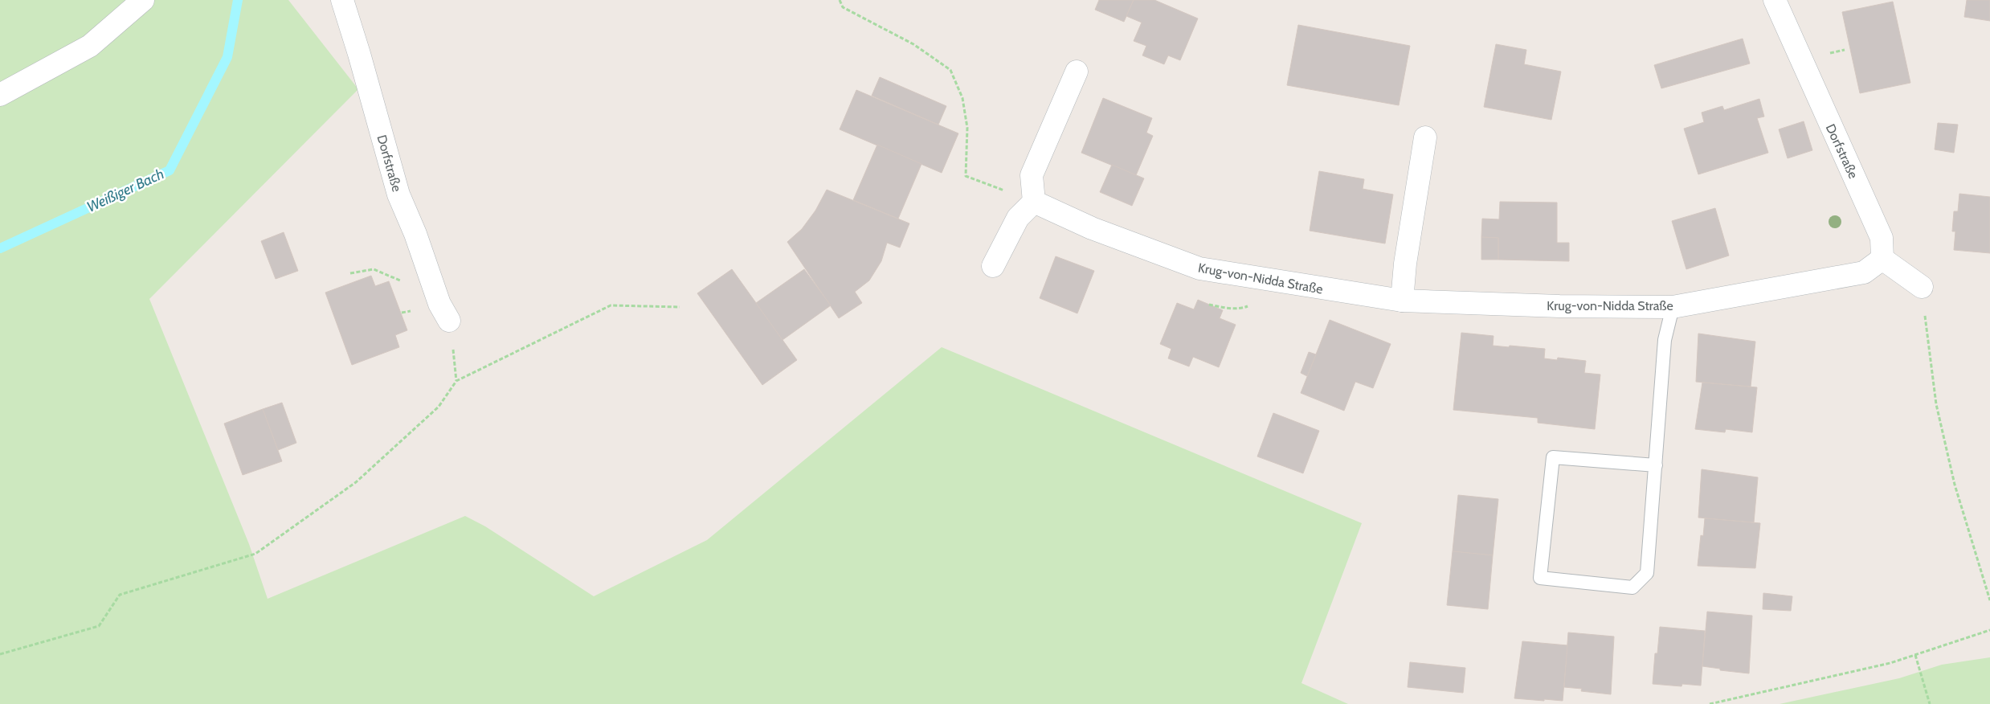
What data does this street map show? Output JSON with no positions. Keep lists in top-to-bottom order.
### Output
{
  "streets": {
    "street": ["Dorfstraße", "Krug-von-Nidda Straße"]
  },
  "crossings": [
    ["Dorfstraße", "Krug-von-Nidda Straße"]
  ],
  "water": ["Weißiger Bach"]
}
